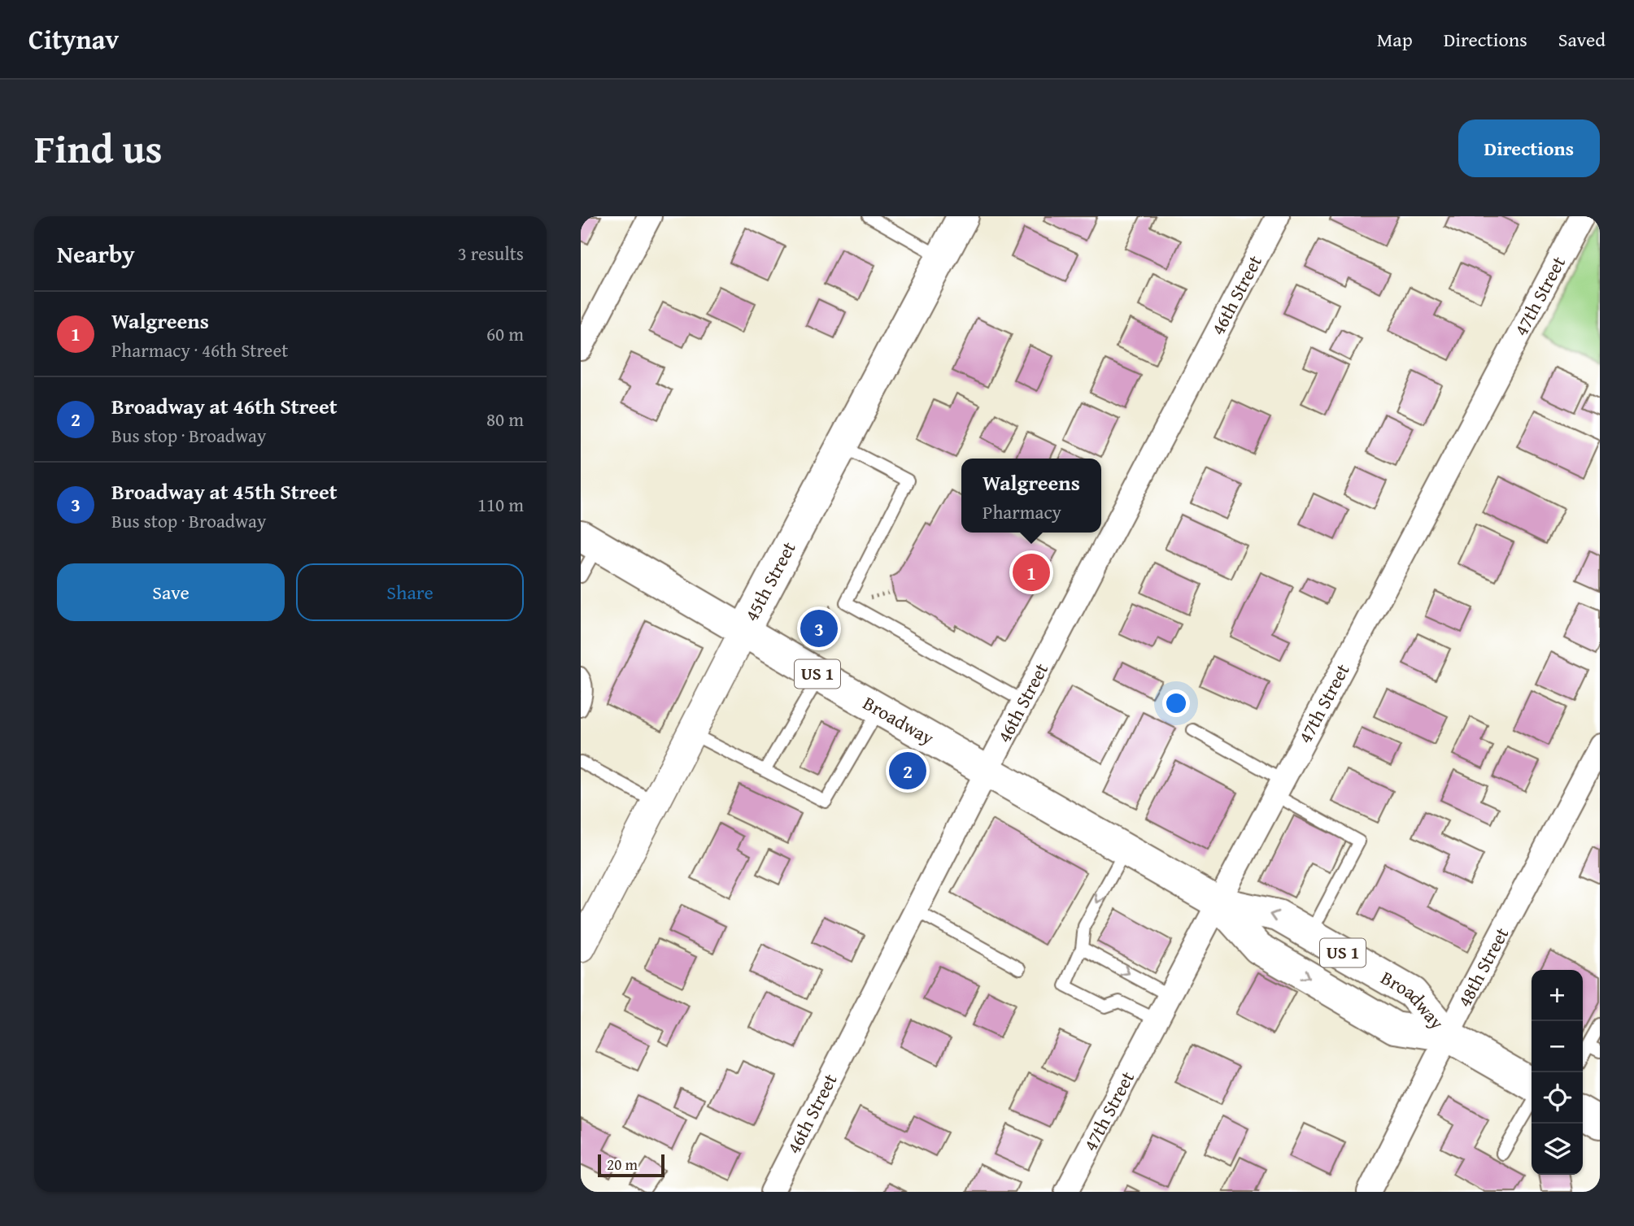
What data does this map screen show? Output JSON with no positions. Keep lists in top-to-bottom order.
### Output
{
  "streets": {
    "main road": ["45th Street", "US 1", "Broadway"],
    "street": ["46th Street", "47th Street", "48th Street"]
  },
  "crossings": [
    ["46th Street", "Broadway"],
    ["47th Street", "Broadway"],
    ["45th Street", "Broadway"],
    ["Broadway", "48th Street"]
  ],
  "scale_bar": "20 m",
  "page": {
    "header": "Citynav",
    "nav": ["Map", "Directions", "Saved"],
    "title": "Find us",
    "buttons": [
      "Directions",
      ["Save", "Share"]
    ],
    "heading": ["Nearby", "3 results"],
    "list": [
      {
        "mark": "1",
        "name": "Walgreens",
        "note": "Pharmacy · 46th Street",
        "value": "60 m"
      },
      {
        "mark": "2",
        "name": "Broadway at 46th Street",
        "note": "Bus stop · Broadway",
        "value": "80 m"
      },
      {
        "mark": "3",
        "name": "Broadway at 45th Street",
        "note": "Bus stop · Broadway",
        "value": "110 m"
      }
    ],
    "popup": ["Walgreens", "Pharmacy"],
    "pins": ["1", "3", "2"],
    "map_buttons": ["+", "−"],
    "scale": "20 m"
  }
}
